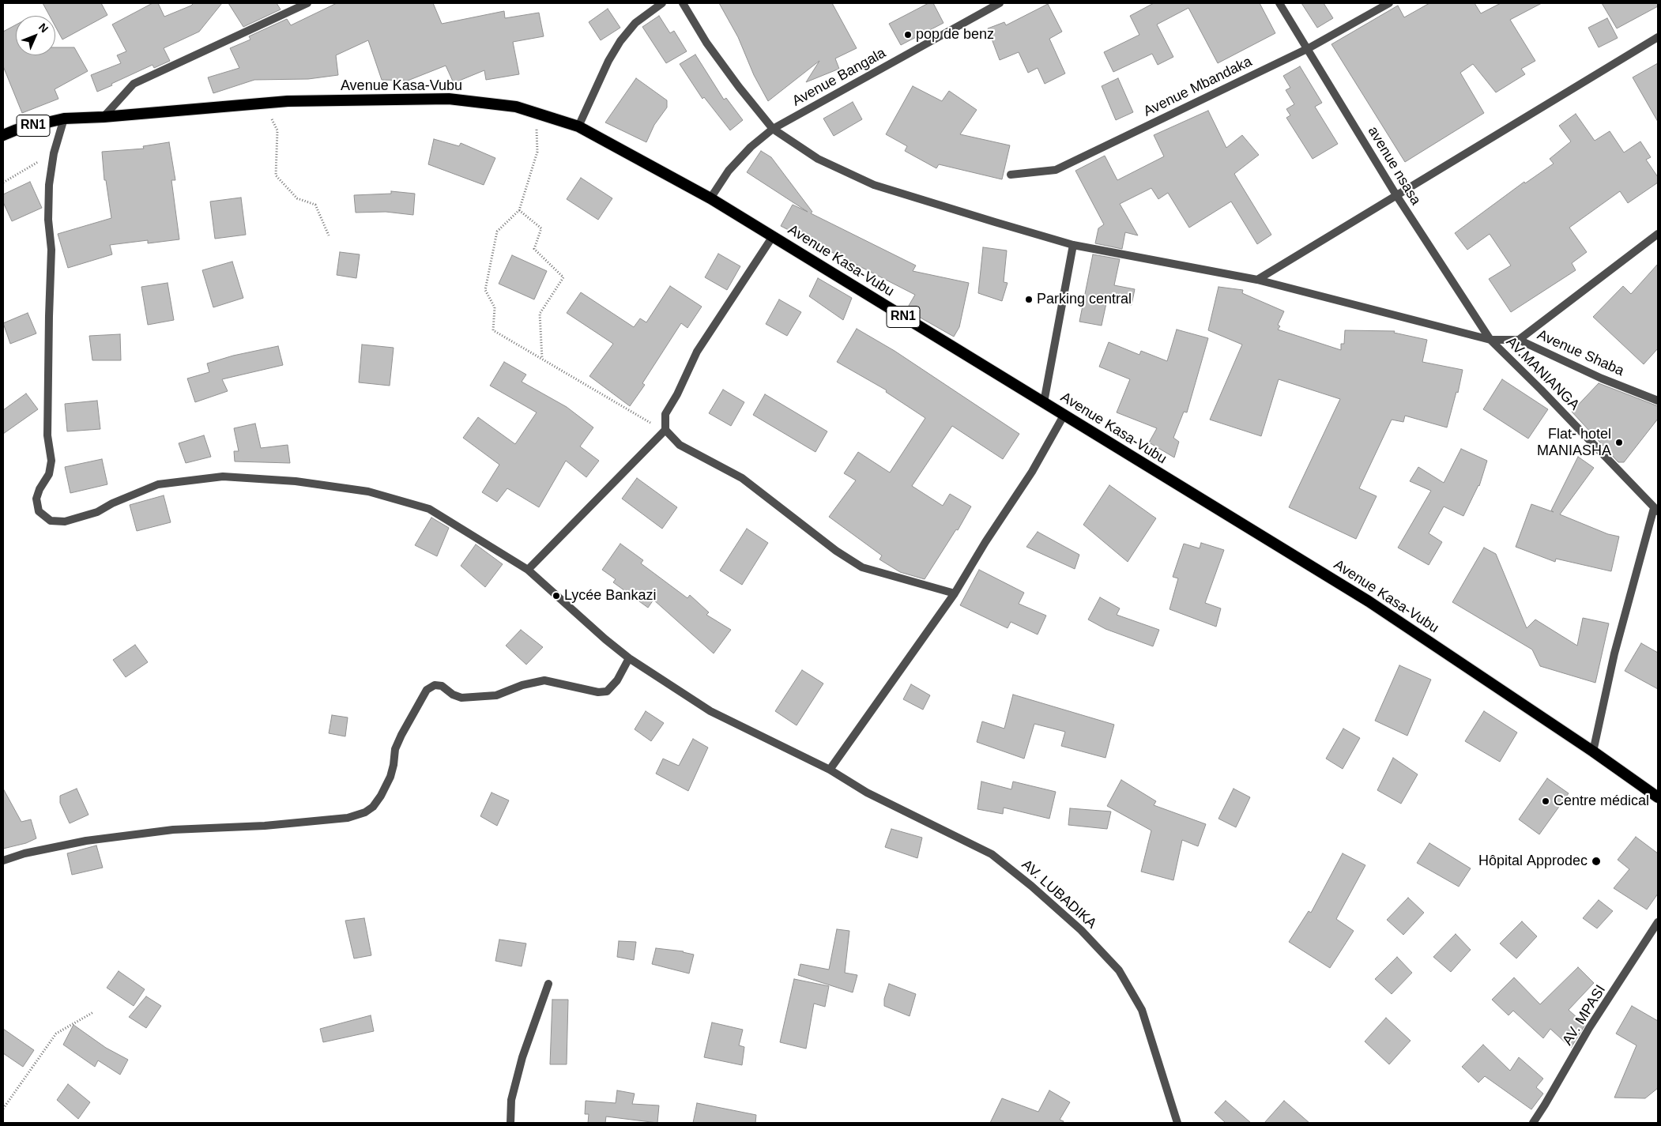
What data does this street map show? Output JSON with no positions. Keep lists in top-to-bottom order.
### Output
{
  "streets": {
    "highway": ["Avenue Kasa-Vubu", "RN1"],
    "street": [
      "Avenue Bangala",
      "Avenue Mbandaka",
      "avenue nsasa",
      "Avenue Shaba",
      "AV.MANIANGA",
      "AV. LUBADIKA",
      "AV. MPASI"
    ]
  },
  "crossings": [
    ["Avenue Bangala", "Avenue Kasa-Vubu"],
    ["Avenue Bangala", "Avenue Shaba"],
    ["Avenue Kasa-Vubu", "RN1"],
    ["Avenue Kasa-Vubu", "AV. LUBADIKA"],
    ["Avenue Mbandaka", "avenue nsasa"],
    ["RN1", "AV. LUBADIKA"],
    ["avenue nsasa", "Avenue Shaba"],
    ["avenue nsasa", "AV.MANIANGA"],
    ["Avenue Shaba", "AV.MANIANGA"]
  ],
  "places": [
    "pop de benz",
    "Parking central",
    "Flat- hotel MANIASHA",
    "Lycée Bankazi",
    "Centre médical",
    "Hôpital Approdec"
  ],
  "north": "top right"
}
